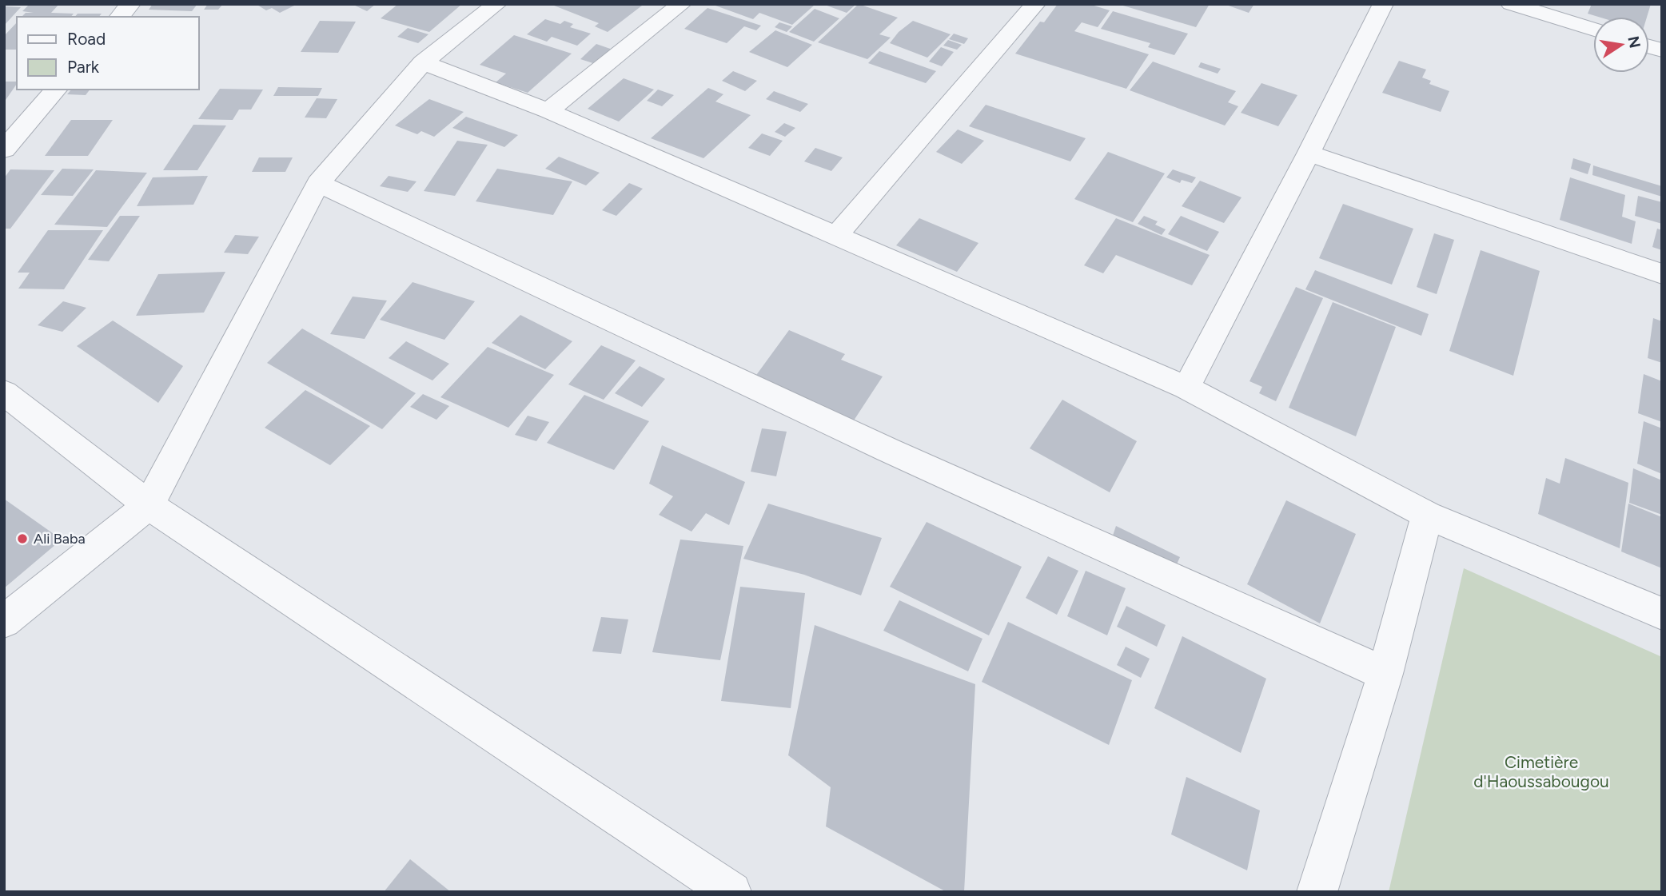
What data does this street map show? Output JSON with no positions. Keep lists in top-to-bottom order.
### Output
{
  "parks": ["Cimetière d'Haoussabougou"],
  "places": ["Ali Baba"],
  "legend": ["Road", "Park"],
  "north": "right"
}
